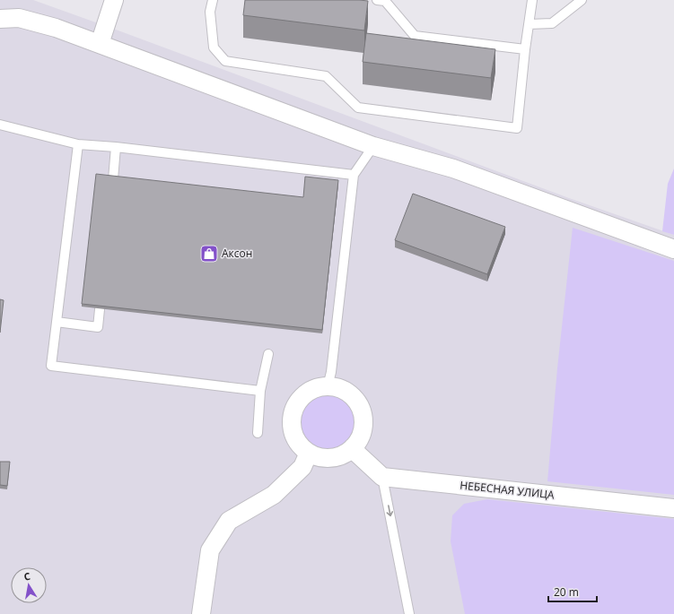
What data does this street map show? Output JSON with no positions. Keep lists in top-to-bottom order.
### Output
{
  "streets": {
    "street": ["НЕБЕСНАЯ УЛИЦА"]
  },
  "places": {
    "shop": ["Аксон"]
  },
  "scale_bar": "20 m",
  "north": "top"
}
